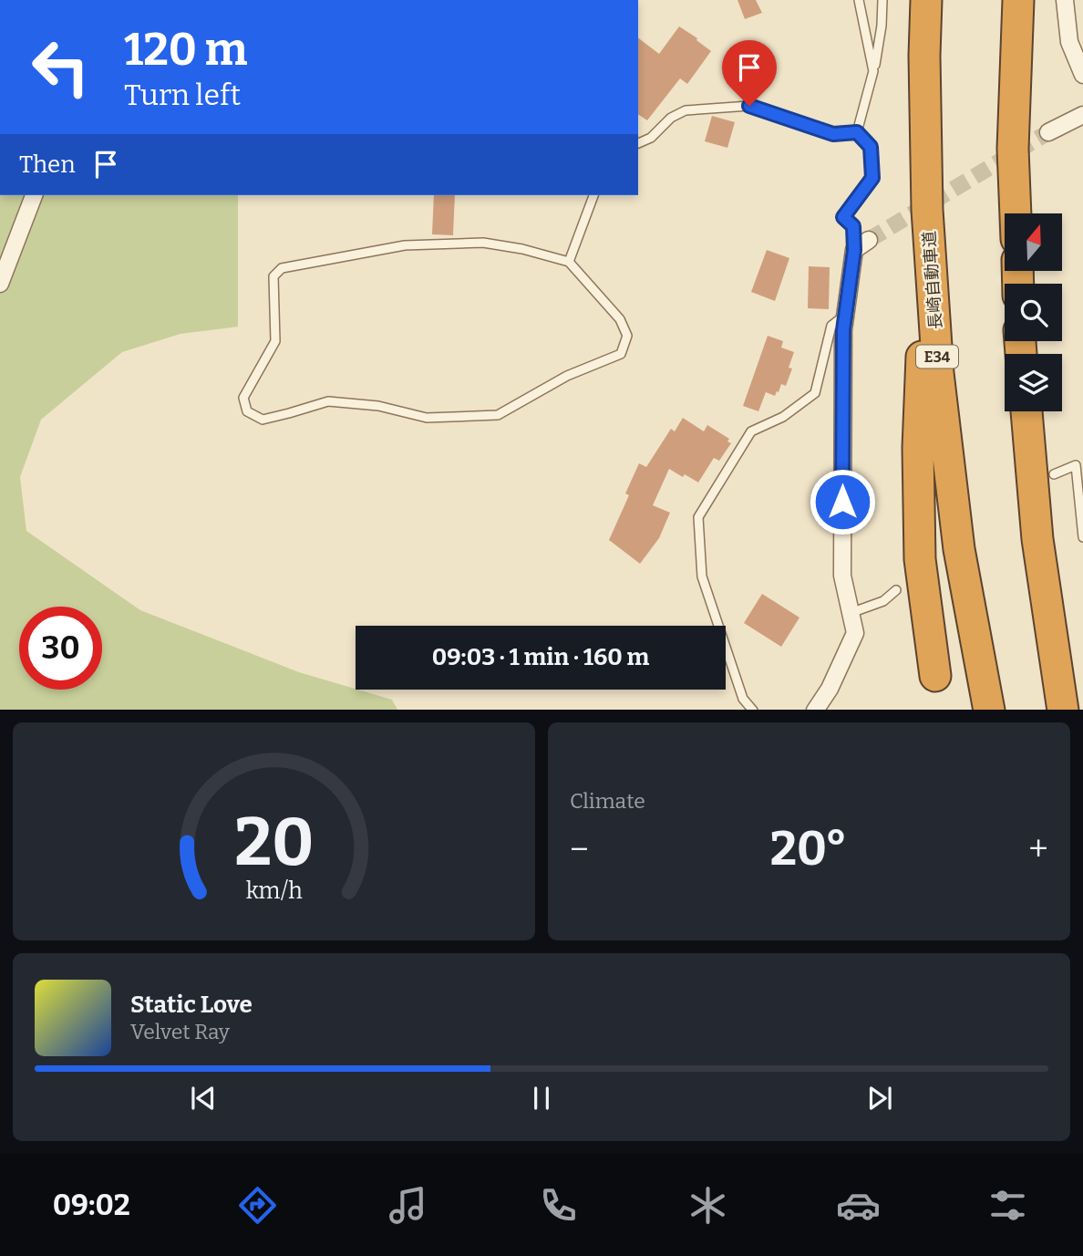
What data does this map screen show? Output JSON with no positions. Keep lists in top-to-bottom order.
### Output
{
  "streets": {
    "highway": ["長崎自動車道", "E34"]
  },
  "north": "top",
  "page": {
    "turn": ["120 m", "Turn left"],
    "then": "Then",
    "limit": "30",
    "trip": "09:03 · 1 min · 160 m",
    "tile": "Climate",
    "heat": ["−", "20°", "+"],
    "song": ["Static Love", "Velvet Ray"],
    "tabs": "09:02",
    "gauge": ["20", "km/h"]
  }
}
